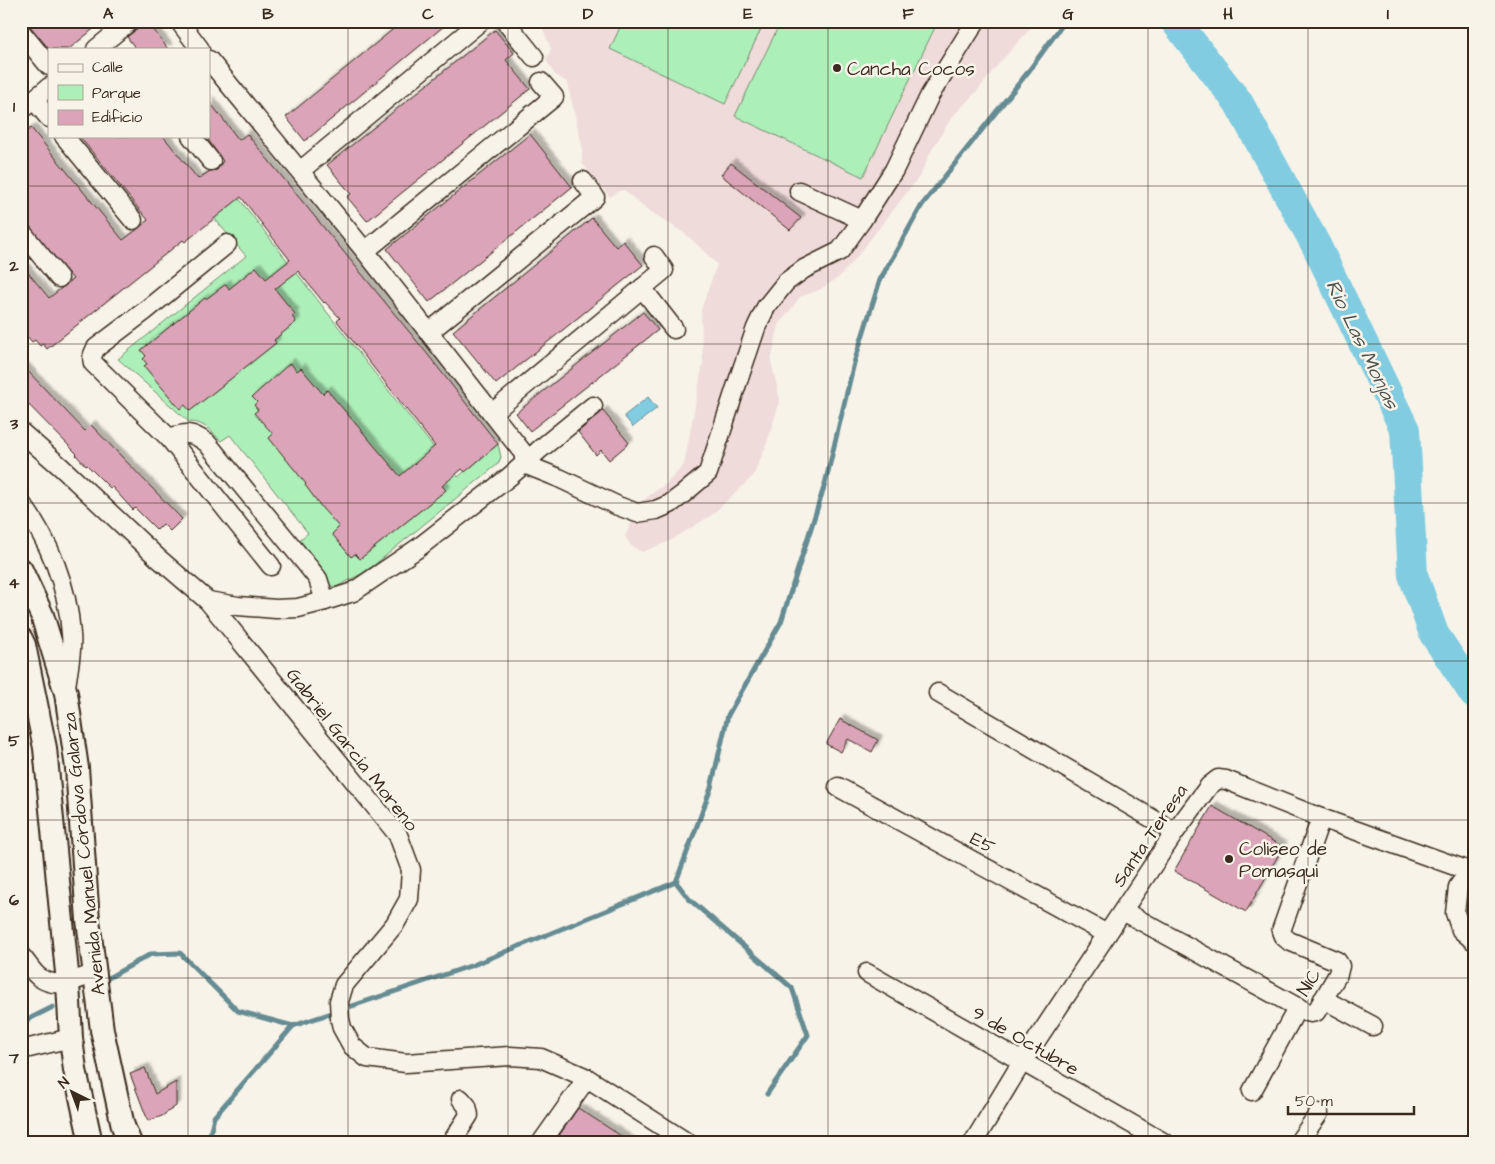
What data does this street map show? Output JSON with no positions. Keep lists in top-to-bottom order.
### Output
{
  "streets": {
    "main road": ["Avenida Manuel Córdova Galarza"],
    "street": [
      "Gabriel García Moreno",
      "Santa Teresa",
      "E5",
      "N1C",
      "9 de Octubre"
    ]
  },
  "crossings": [
    ["Santa Teresa", "E5"],
    ["Santa Teresa", "N1C"],
    ["Santa Teresa", "9 de Octubre"]
  ],
  "water": ["Rio Las Monjas"],
  "places": ["Cancha Cocos", "Coliseo de Pomasqui"],
  "legend": ["Calle", "Parque", "Edificio"],
  "scale_bar": "50 m",
  "north": "top left",
  "grid": {
    "columns": [
      "A",
      "B",
      "C",
      "D",
      "E",
      "F",
      "G",
      "H",
      "I"
    ],
    "rows": [
      "1",
      "2",
      "3",
      "4",
      "5",
      "6",
      "7"
    ]
  }
}
